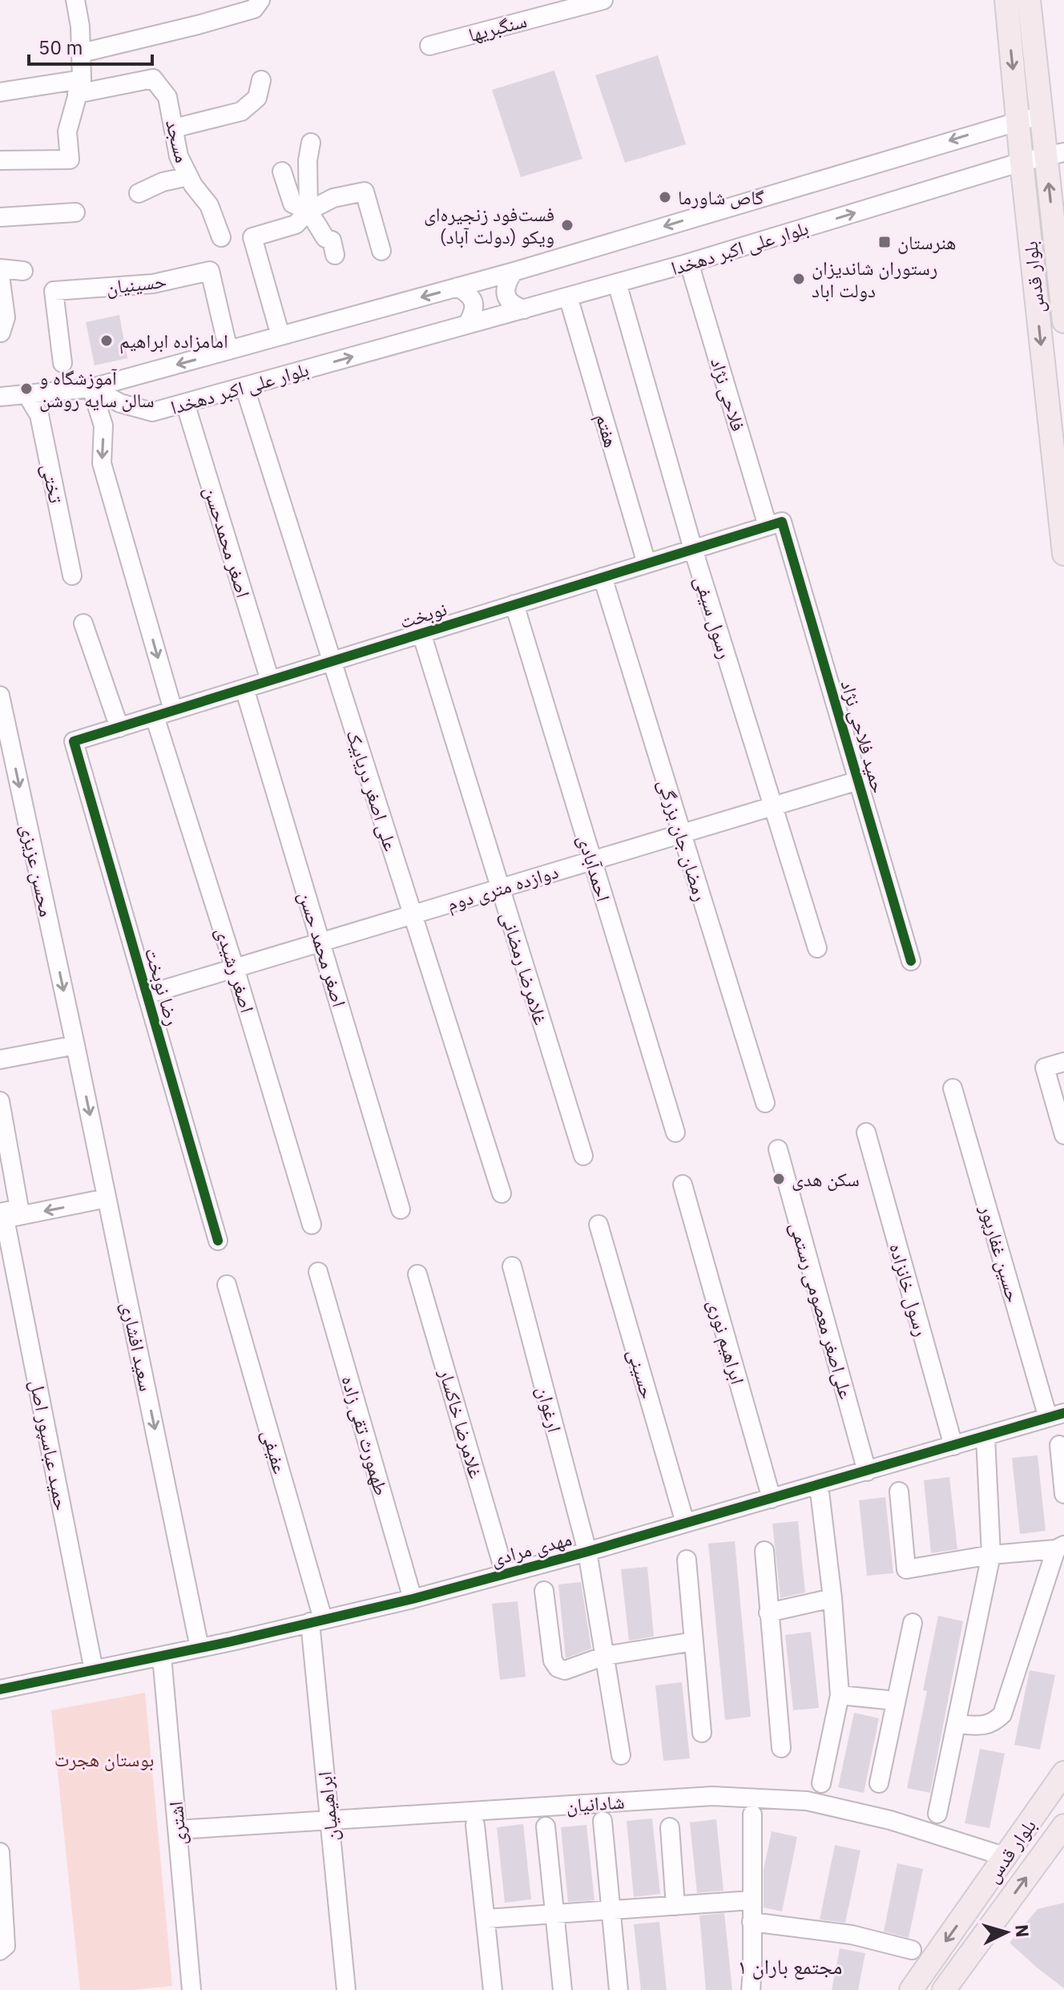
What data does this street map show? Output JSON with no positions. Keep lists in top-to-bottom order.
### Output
{
  "streets": {
    "main road": ["بلوار قدس"],
    "street": [
      "سنگبریها",
      "مسجد",
      "بلوار علی اکبر دهخدا",
      "حسینیان",
      "فلاحی نژاد",
      "هفتم",
      "تختی",
      "اصغر محمدحسن",
      "نوبخت",
      "رسول سیفی",
      "حمید فلاحی نژاد",
      "علی اصغر دریابیک",
      "رمضان جان بزرگی",
      "احمدآبادی",
      "محسن عزیزی",
      "دوازده متری دوم",
      "اصغر محمد حسن",
      "غلامرضا رمضانی",
      "اصغر رشیدی",
      "رضا نوبخت",
      "حسین غفارپور",
      "رسول خانزاده",
      "علی‌اصغر معصومی رستمی",
      "ابراهیم نوری",
      "سعید افشاری",
      "حسینی",
      "ارغوان",
      "غلامرضا خاکسار",
      "طهمورث تقی زاده",
      "حمید عباسپور اصل",
      "عفیفی",
      "مهدی مرادی",
      "شادانیان",
      "ابراهیمیان",
      "اشتری"
    ]
  },
  "crossings": [
    ["بلوار علی اکبر دهخدا", "بلوار قدس"],
    ["بلوار علی اکبر دهخدا", "حسینیان"],
    ["بلوار علی اکبر دهخدا", "فلاحی نژاد"],
    ["بلوار علی اکبر دهخدا", "هفتم"],
    ["بلوار علی اکبر دهخدا", "اصغر محمدحسن"],
    ["بلوار علی اکبر دهخدا", "رسول سیفی"],
    ["بلوار علی اکبر دهخدا", "علی اصغر دریابیک"],
    ["بلوار قدس", "شادانیان"],
    ["فلاحی نژاد", "نوبخت"],
    ["فلاحی نژاد", "حمید فلاحی نژاد"],
    ["هفتم", "نوبخت"],
    ["اصغر محمدحسن", "نوبخت"],
    ["نوبخت", "رسول سیفی"],
    ["نوبخت", "حمید فلاحی نژاد"],
    ["نوبخت", "علی اصغر دریابیک"],
    ["نوبخت", "رمضان جان بزرگی"],
    ["نوبخت", "احمدآبادی"],
    ["نوبخت", "اصغر محمد حسن"],
    ["نوبخت", "غلامرضا رمضانی"],
    ["نوبخت", "اصغر رشیدی"],
    ["نوبخت", "رضا نوبخت"],
    ["رسول سیفی", "دوازده متری دوم"],
    ["حمید فلاحی نژاد", "دوازده متری دوم"],
    ["علی اصغر دریابیک", "دوازده متری دوم"],
    ["رمضان جان بزرگی", "دوازده متری دوم"],
    ["احمدآبادی", "دوازده متری دوم"],
    ["محسن عزیزی", "سعید افشاری"],
    ["دوازده متری دوم", "اصغر محمد حسن"],
    ["دوازده متری دوم", "غلامرضا رمضانی"],
    ["دوازده متری دوم", "اصغر رشیدی"],
    ["دوازده متری دوم", "رضا نوبخت"],
    ["حسین غفارپور", "مهدی مرادی"],
    ["رسول خانزاده", "مهدی مرادی"],
    ["علی‌اصغر معصومی رستمی", "مهدی مرادی"],
    ["ابراهیم نوری", "مهدی مرادی"],
    ["سعید افشاری", "مهدی مرادی"],
    ["حسینی", "مهدی مرادی"],
    ["ارغوان", "مهدی مرادی"],
    ["غلامرضا خاکسار", "مهدی مرادی"],
    ["طهمورث تقی زاده", "مهدی مرادی"],
    ["حمید عباسپور اصل", "مهدی مرادی"],
    ["عفیفی", "مهدی مرادی"],
    ["عفیفی", "ابراهیمیان"],
    ["مهدی مرادی", "ابراهیمیان"],
    ["مهدی مرادی", "اشتری"],
    ["شادانیان", "ابراهیمیان"],
    ["شادانیان", "اشتری"]
  ],
  "one_way": ["محسن عزیزی", "سعید افشاری"],
  "districts": ["مجتمع باران ١"],
  "parks": ["بوستان هجرت"],
  "places": {
    "other": [
      "گاص شاورما",
      "فست‌فود زنجیره‌ای ویکو (دولت آباد)",
      "رستوران شاندیزان دولت اباد",
      "امامزاده ابراهیم",
      "آموزشگاه و سالن سایه روشن",
      "سكن هدى"
    ],
    "transit": ["هنرستان"]
  },
  "scale_bar": "50 m",
  "north": "right"
}
